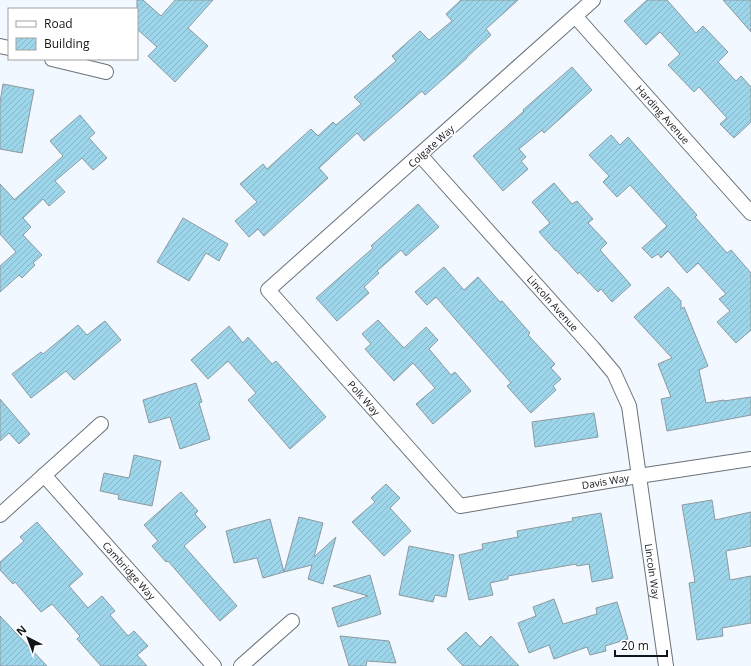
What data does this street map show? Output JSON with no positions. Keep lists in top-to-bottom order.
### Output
{
  "streets": {
    "street": [
      "Harding Avenue",
      "Colgate Way",
      "Lincoln Avenue",
      "Polk Way",
      "Davis Way",
      "Cambridge Way",
      "Lincoln Way"
    ]
  },
  "crossings": [
    ["Harding Avenue", "Colgate Way"],
    ["Colgate Way", "Lincoln Avenue"],
    ["Colgate Way", "Polk Way"],
    ["Lincoln Avenue", "Davis Way"],
    ["Lincoln Avenue", "Lincoln Way"],
    ["Polk Way", "Davis Way"],
    ["Davis Way", "Lincoln Way"]
  ],
  "legend": ["Road", "Building"],
  "scale_bar": "20 m",
  "north": "top left"
}
